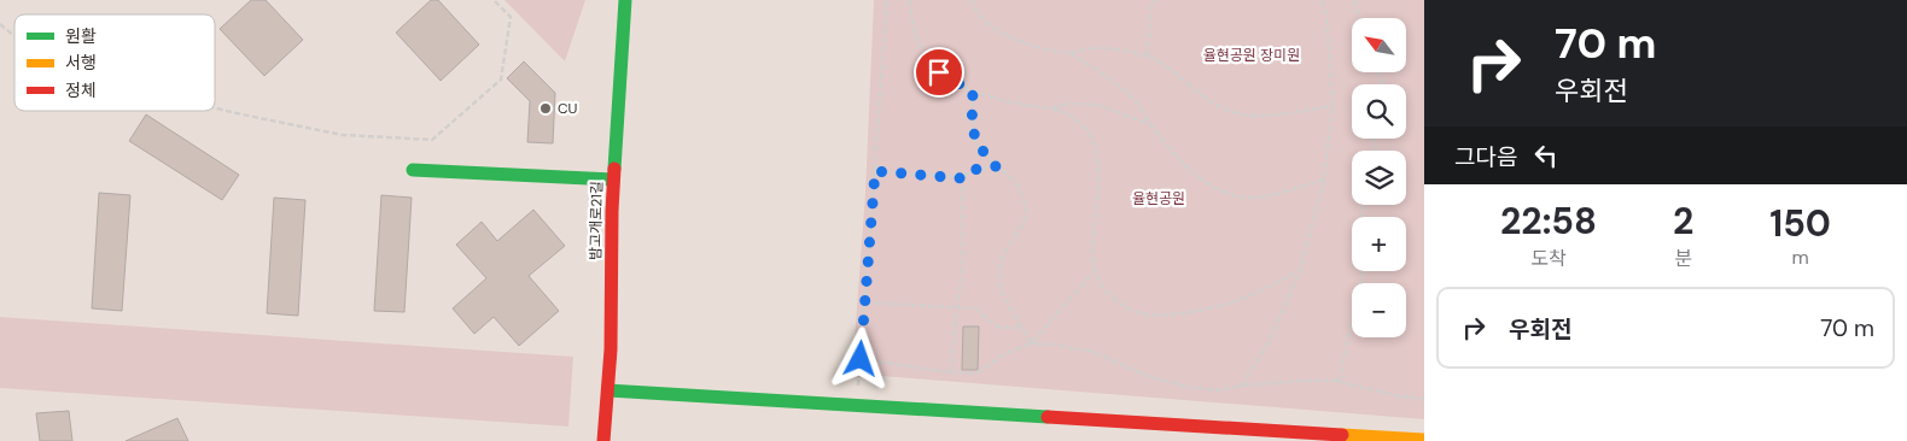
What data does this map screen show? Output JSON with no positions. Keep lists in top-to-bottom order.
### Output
{
  "streets": {
    "street": ["밤고개로21길"]
  },
  "parks": ["율현공원 장미원", "율현공원"],
  "places": ["CU"],
  "legend": ["원활", "서행", "정체"],
  "north": "top left",
  "page": {
    "turn": ["70 m", "우회전"],
    "map_buttons": ["+", "−"],
    "then": "그다음",
    "eta": [
      "22:58",
      "도착",
      "2",
      "분",
      "150",
      "m"
    ],
    "list": [
      {
        "name": "우회전",
        "value": "70 m"
      }
    ]
  }
}
